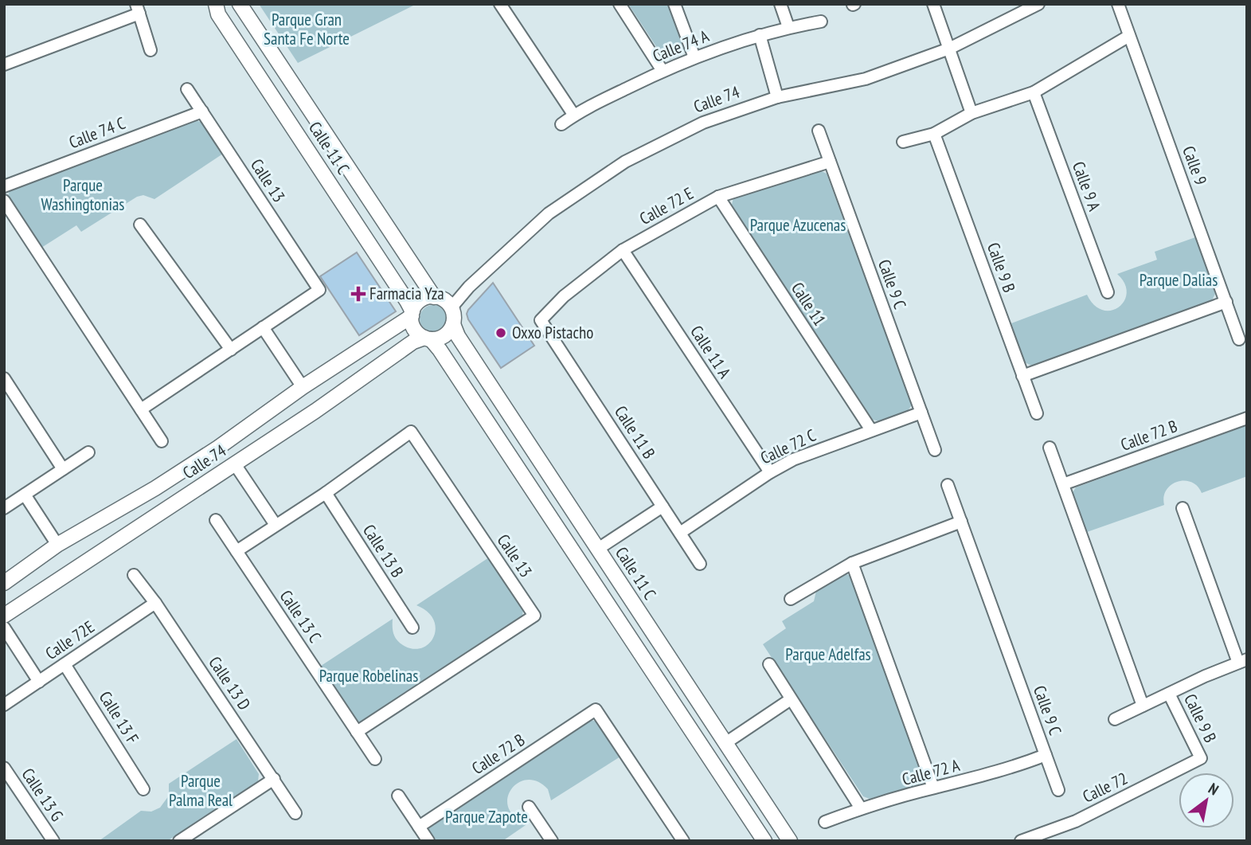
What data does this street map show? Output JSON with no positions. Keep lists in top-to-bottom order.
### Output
{
  "streets": {
    "main road": ["Calle 74", "Calle 11 C"],
    "street": [
      "Calle 74 A",
      "Calle 74 C",
      "Calle 9",
      "Calle 13",
      "Calle 9 A",
      "Calle 72 E",
      "Calle 9 B",
      "Calle 9 C",
      "Calle 11",
      "Calle 11 A",
      "Calle 11 B",
      "Calle 72 B",
      "Calle 72 C",
      "Calle 13 B",
      "Calle 13 C",
      "Calle 72E",
      "Calle 13 D",
      "Calle 13 F",
      "Calle 72 A",
      "Calle 72",
      "Calle 13 G"
    ]
  },
  "crossings": [
    ["Calle 74", "Calle 11 C"],
    ["Calle 74 C", "Calle 13"],
    ["Calle 13", "Calle 13 B"],
    ["Calle 13", "Calle 13 C"],
    ["Calle 72 E", "Calle 9 C"],
    ["Calle 72 E", "Calle 11"],
    ["Calle 72 E", "Calle 11 A"],
    ["Calle 72 E", "Calle 11 B"],
    ["Calle 9 B", "Calle 72"],
    ["Calle 9 C", "Calle 72 C"],
    ["Calle 9 C", "Calle 72 A"],
    ["Calle 11", "Calle 72 C"],
    ["Calle 11 A", "Calle 72 C"],
    ["Calle 11 B", "Calle 72 C"],
    ["Calle 72E", "Calle 13 D"],
    ["Calle 72E", "Calle 13 F"]
  ],
  "parks": [
    "Parque Gran Santa Fe Norte",
    "Parque Washingtonias",
    "Parque Azucenas",
    "Parque Dalias",
    "Parque Adelfas",
    "Parque Robelinas",
    "Parque Palma Real",
    "Parque Zapote"
  ],
  "places": {
    "health": ["Farmacia Yza"],
    "other": ["Oxxo Pistacho"]
  },
  "north": "top right"
}
